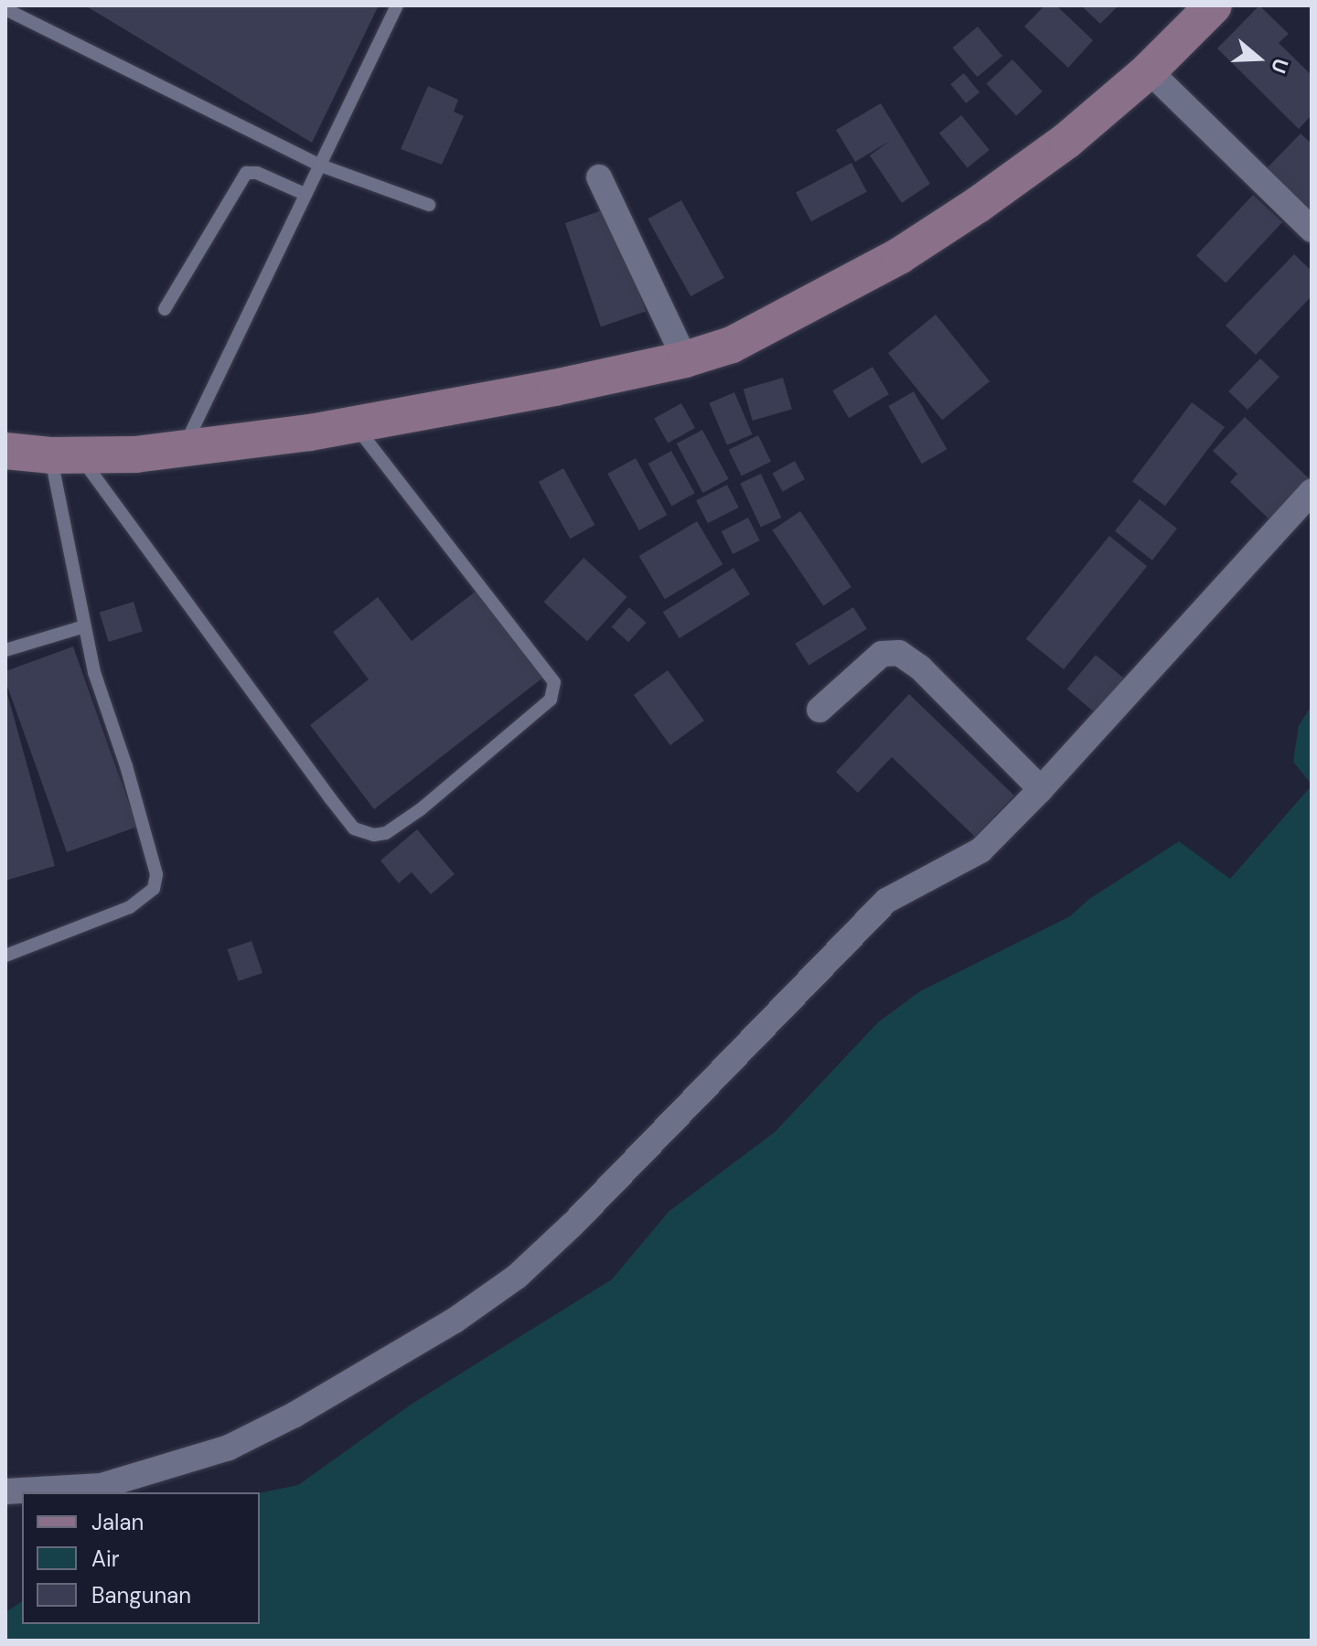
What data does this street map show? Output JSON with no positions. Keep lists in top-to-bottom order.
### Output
{
  "legend": ["Jalan", "Air", "Bangunan"],
  "north": "right"
}
